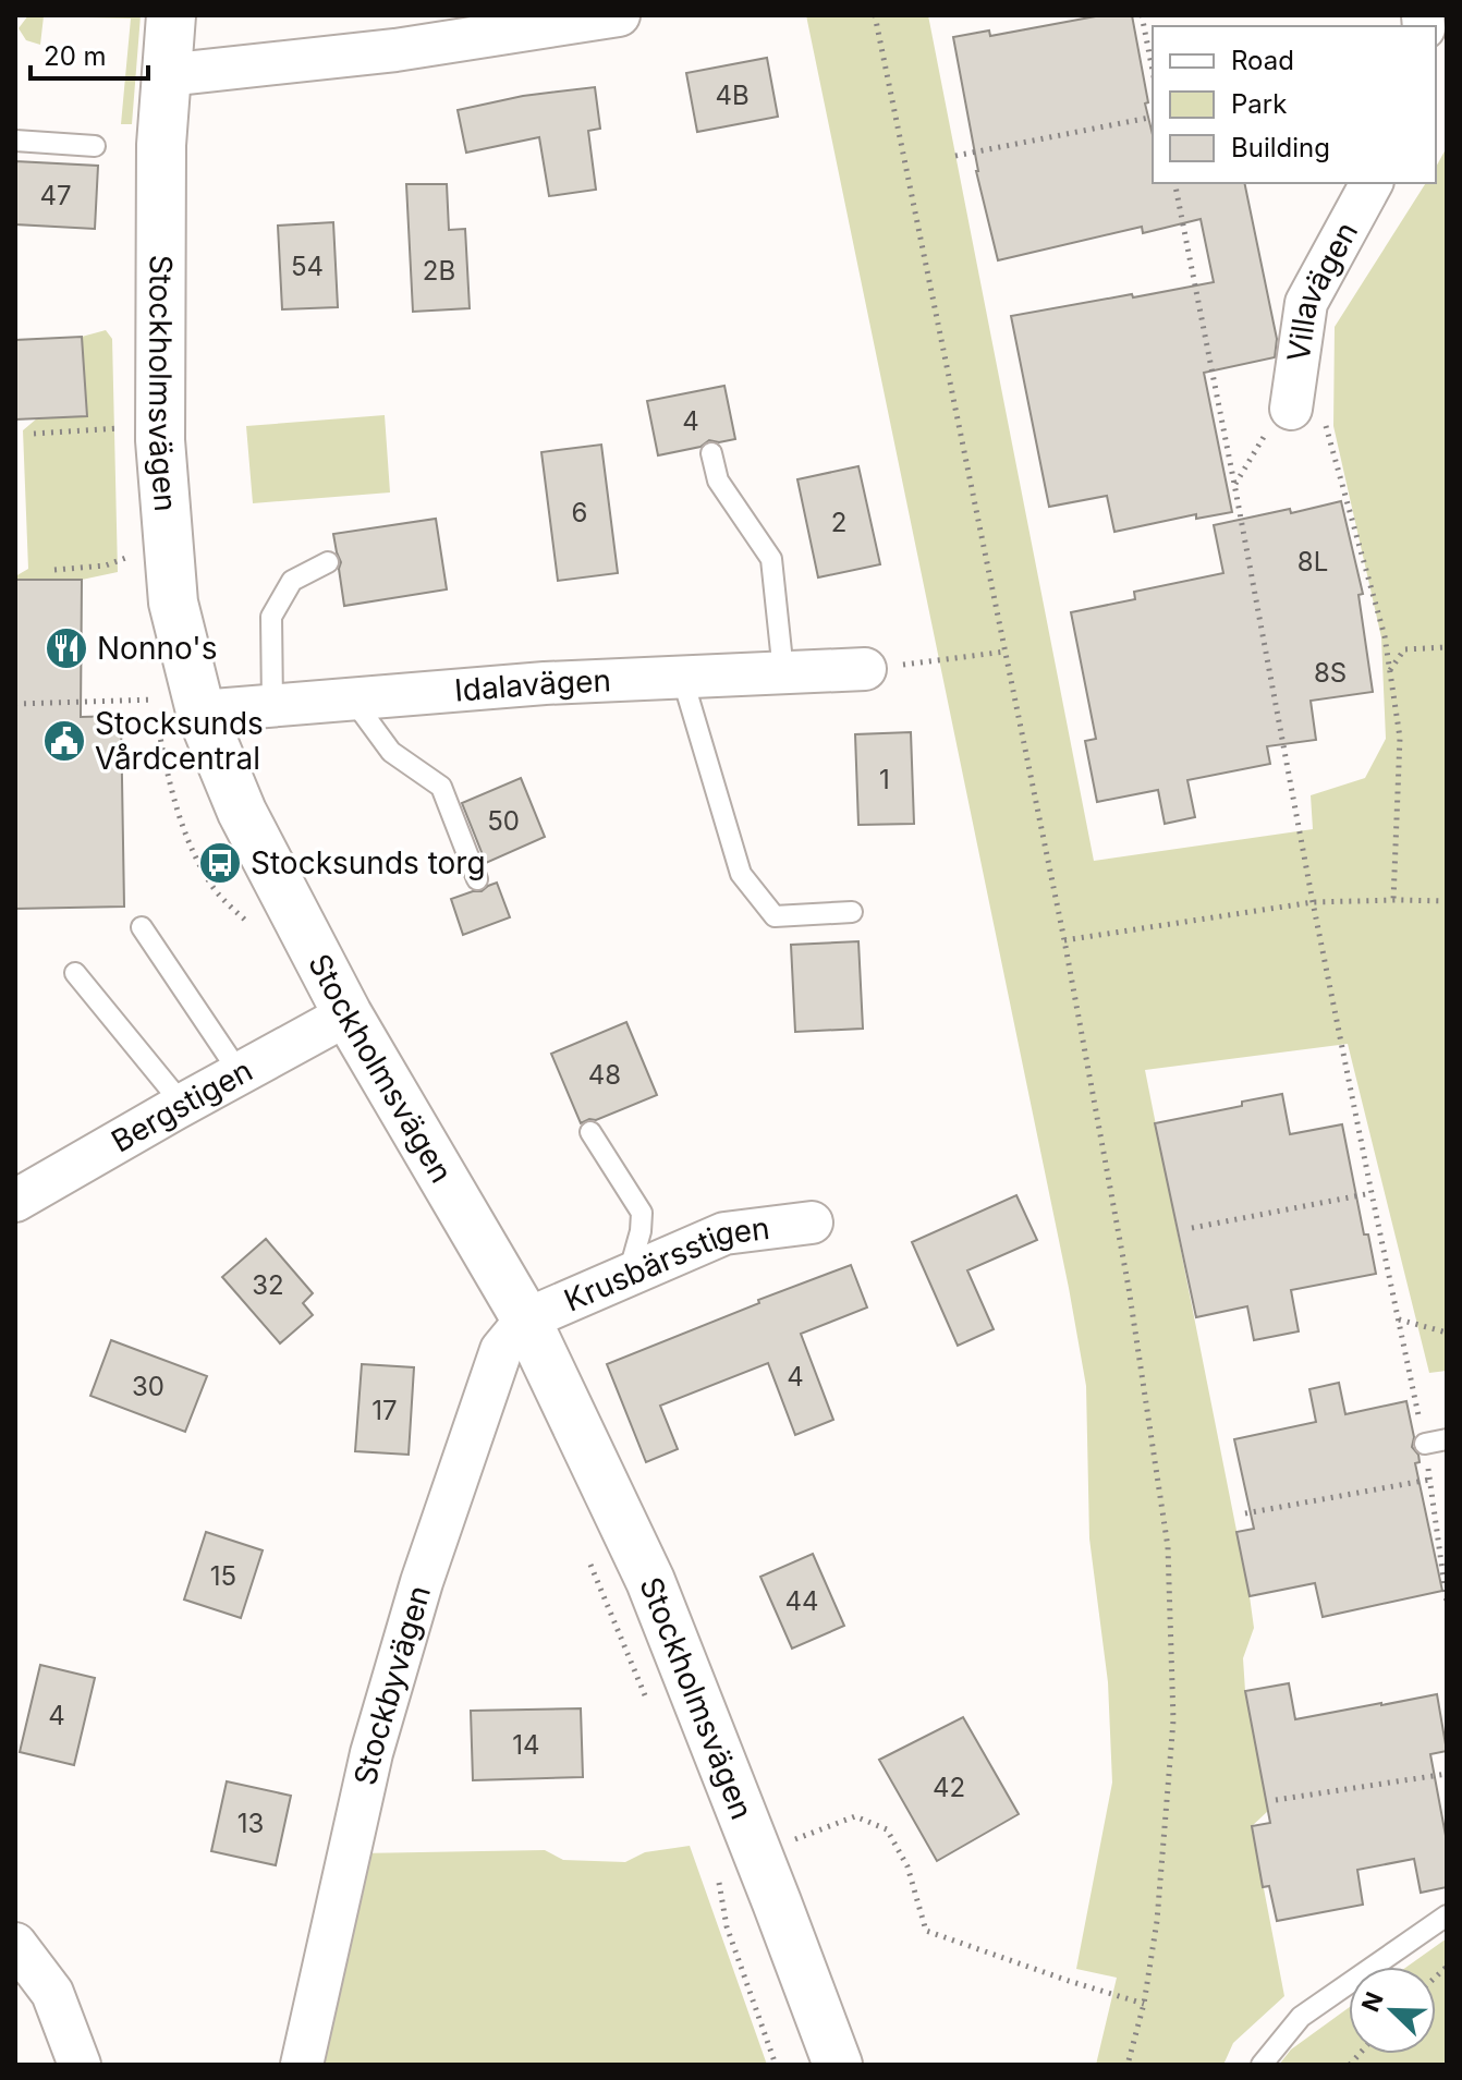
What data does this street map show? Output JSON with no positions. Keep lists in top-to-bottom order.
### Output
{
  "streets": {
    "street": [
      "Villavägen",
      "Stockholmsvägen",
      "Idalavägen",
      "Bergstigen",
      "Krusbärsstigen",
      "Stockbyvägen"
    ]
  },
  "crossings": [
    ["Stockholmsvägen", "Idalavägen"],
    ["Stockholmsvägen", "Bergstigen"],
    ["Stockholmsvägen", "Krusbärsstigen"],
    ["Stockholmsvägen", "Stockbyvägen"],
    ["Krusbärsstigen", "Stockbyvägen"]
  ],
  "places": {
    "restaurant": ["Nonno's"],
    "public building": ["Stocksunds Vårdcentral"],
    "bus stop": ["Stocksunds torg"]
  },
  "house_numbers": [
    "4B",
    "47",
    "54",
    "2B",
    "4",
    "6",
    "2",
    "8L",
    "8S",
    "1",
    "50",
    "48",
    "32",
    "4",
    "30",
    "17",
    "15",
    "44",
    "4",
    "14",
    "42",
    "13"
  ],
  "legend": ["Road", "Park", "Building"],
  "scale_bar": "20 m",
  "north": "top left"
}
